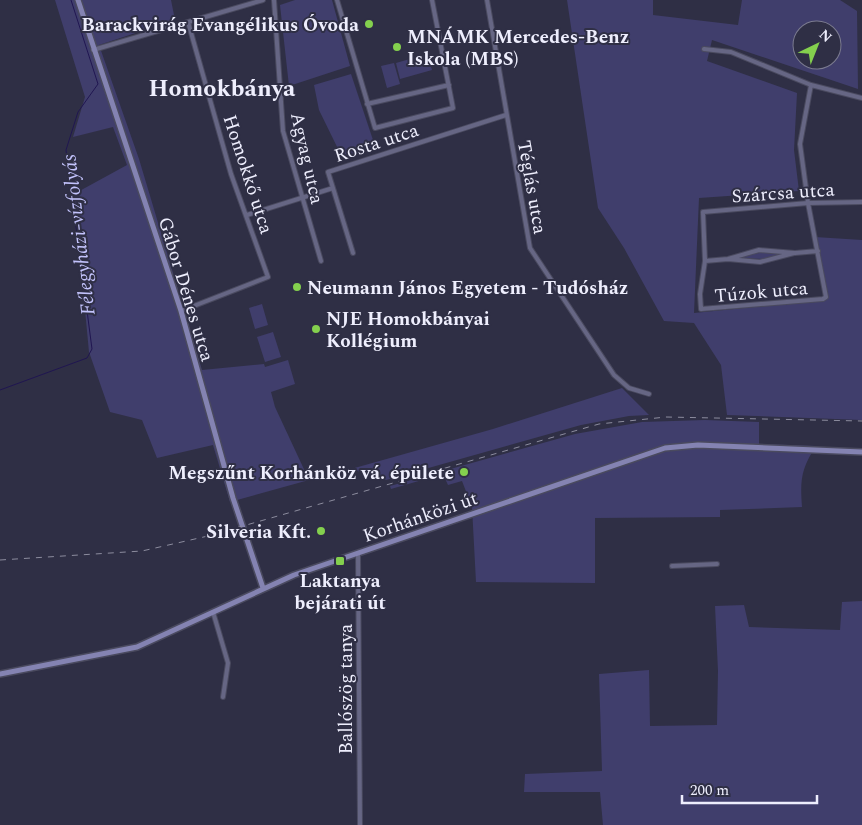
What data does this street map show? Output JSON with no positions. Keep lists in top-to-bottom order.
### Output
{
  "streets": {
    "street": [
      "Rosta utca",
      "Agyag utca",
      "Homokkő utca",
      "Téglás utca",
      "Szárcsa utca",
      "Gábor Dénes utca",
      "Túzok utca",
      "Korhánközi út",
      "Ballószög tanya"
    ]
  },
  "crossings": [
    ["Rosta utca", "Agyag utca"],
    ["Rosta utca", "Homokkő utca"],
    ["Rosta utca", "Téglás utca"],
    ["Homokkő utca", "Gábor Dénes utca"],
    ["Szárcsa utca", "Túzok utca"],
    ["Gábor Dénes utca", "Korhánközi út"],
    ["Korhánközi út", "Ballószög tanya"]
  ],
  "districts": ["Homokbánya"],
  "water": ["Félegyházi-vízfolyás"],
  "places": {
    "other": [
      "Barackvirág Evangélikus Óvoda",
      "MNÁMK Mercedes-Benz Iskola (MBS)",
      "Neumann János Egyetem - Tudósház",
      "NJE Homokbányai Kollégium",
      "Megszűnt Korhánköz vá. épülete",
      "Silveria Kft."
    ],
    "transit": ["Laktanya bejárati út"]
  },
  "scale_bar": "200 m",
  "north": "top right"
}
